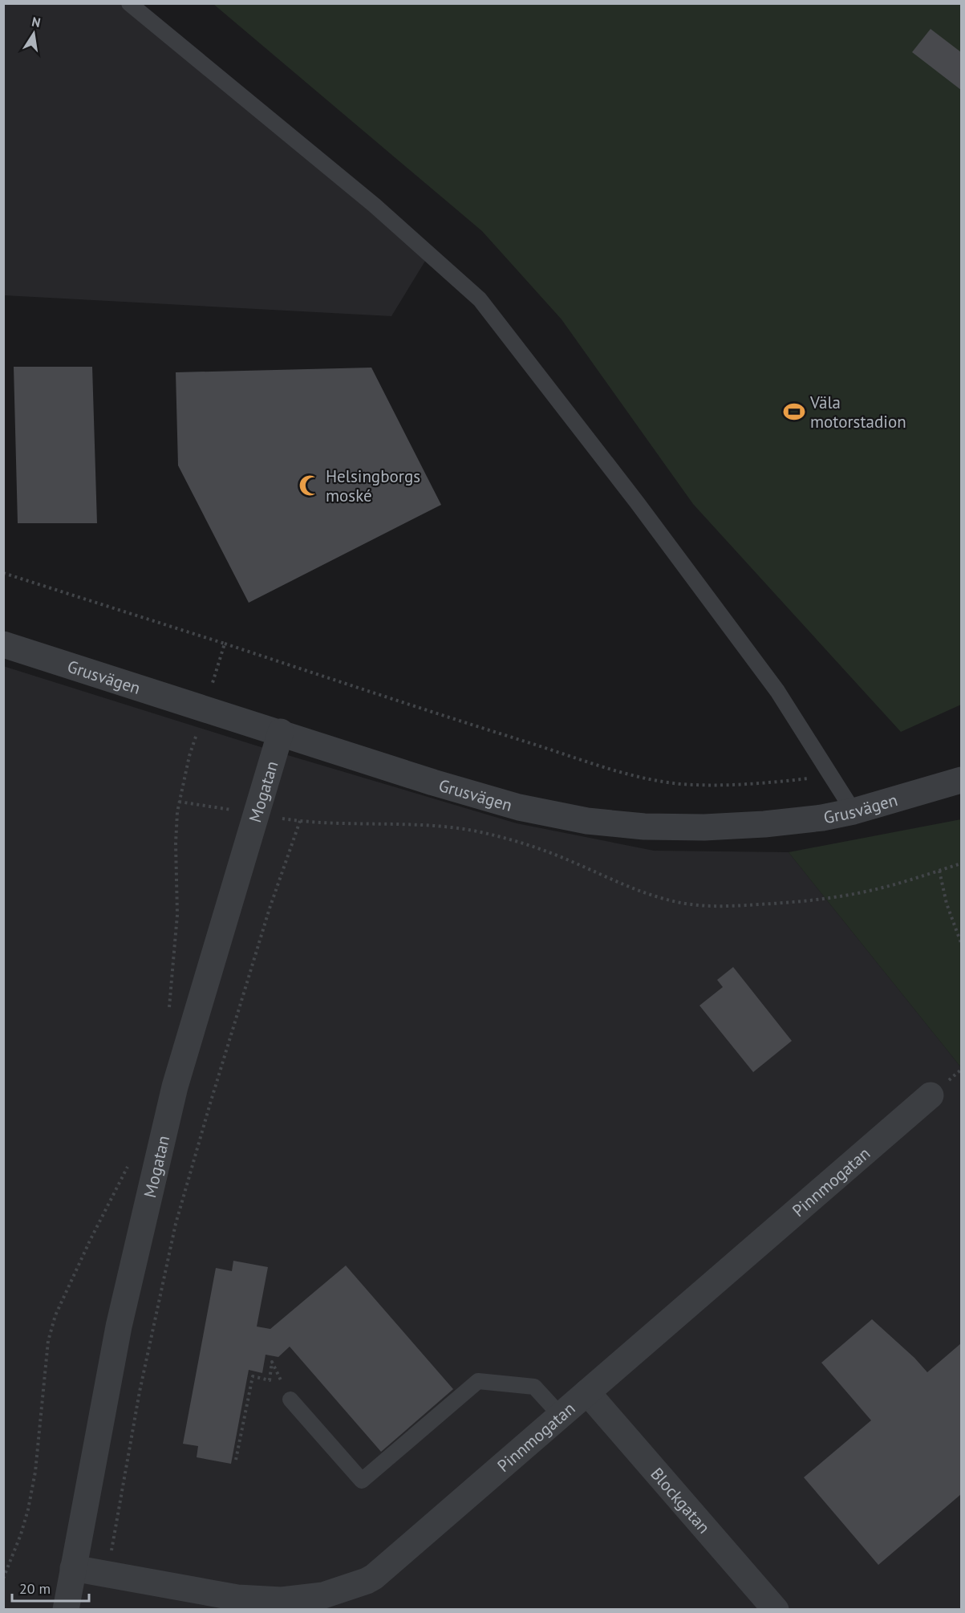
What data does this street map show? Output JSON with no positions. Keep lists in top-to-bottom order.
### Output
{
  "streets": {
    "street": [
      "Grusvägen",
      "Mogatan",
      "Pinnmogatan",
      "Blockgatan"
    ]
  },
  "crossings": [
    ["Grusvägen", "Mogatan"],
    ["Mogatan", "Pinnmogatan"],
    ["Pinnmogatan", "Blockgatan"]
  ],
  "places": {
    "sports": ["Väla motorstadion"],
    "mosque": ["Helsingborgs moské"]
  },
  "scale_bar": "20 m",
  "north": "top"
}
